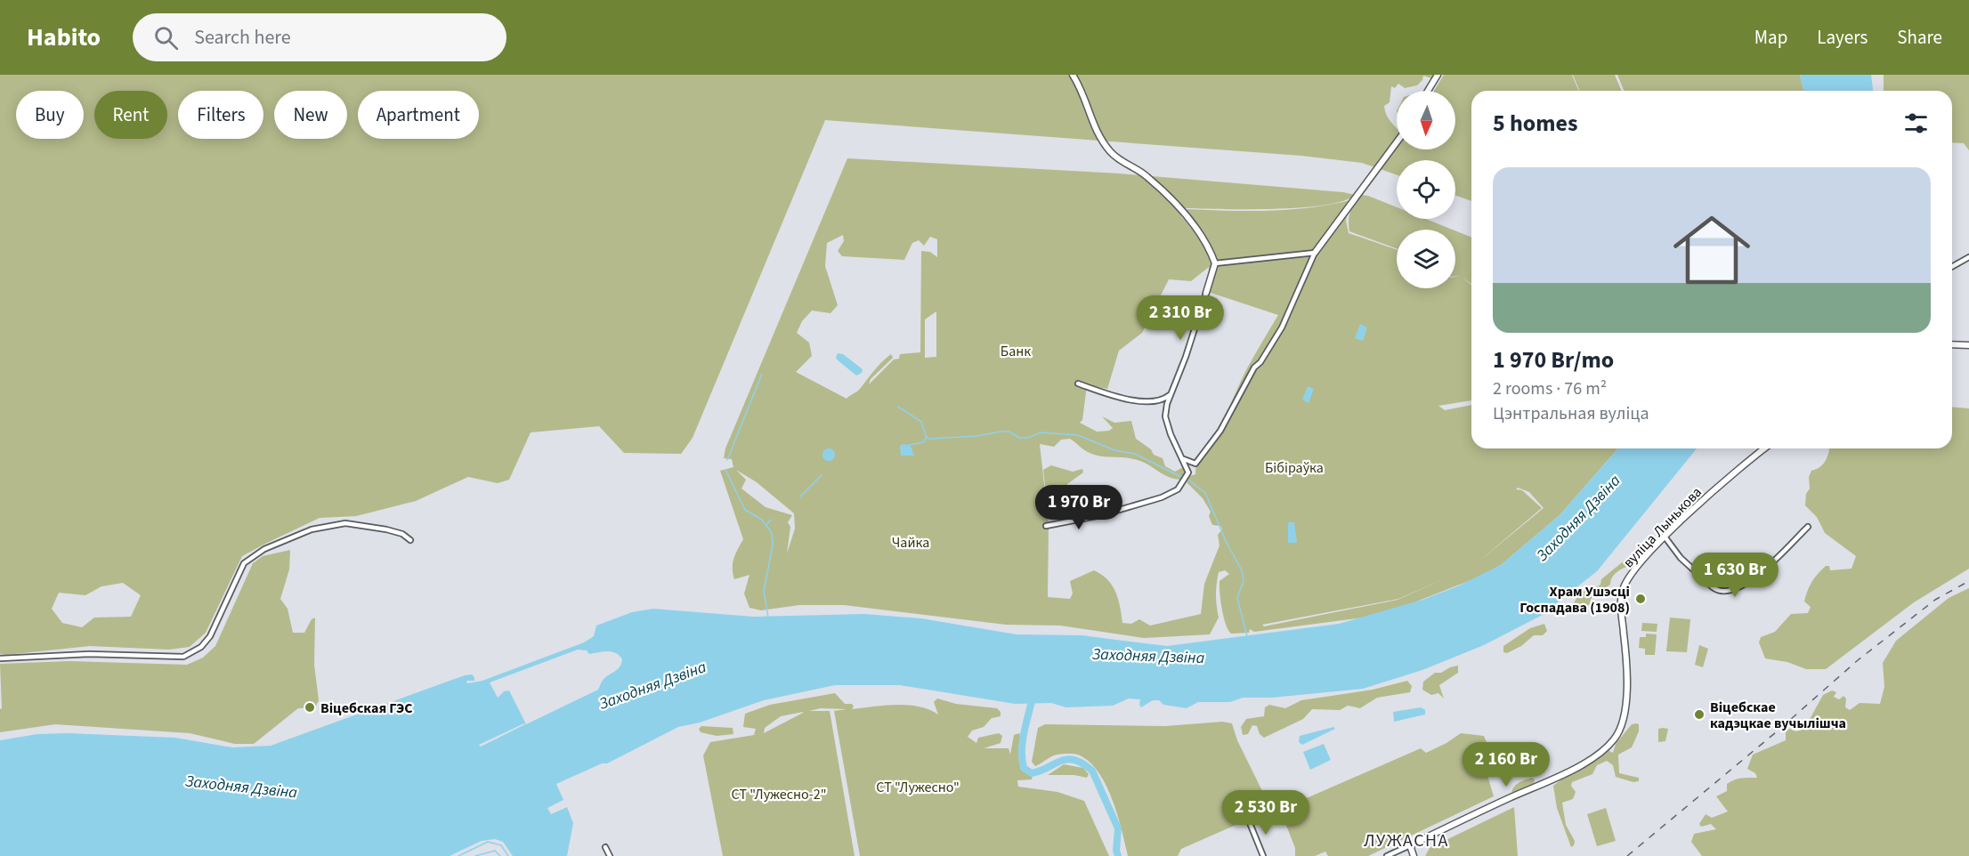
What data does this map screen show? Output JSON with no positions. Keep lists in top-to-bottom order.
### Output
{
  "streets": {
    "street": ["вуліца Лынькова"]
  },
  "districts": ["ЛУЖАСНА"],
  "water": ["Заходняя Дзвіна"],
  "parks": [
    "Банк",
    "Бібіраўка",
    "Чайка",
    "СТ \"Лужесно\"",
    "СТ \"Лужесно-2\""
  ],
  "places": ["Храм Ушэсці Госпадава (1908)", "Віцебская ГЭС", "Віцебскае кадэцкае вучылішча"],
  "north": "bottom",
  "page": {
    "header": "Habito",
    "search": "Search here",
    "nav": ["Map", "Layers", "Share"],
    "chip": [
      "Buy",
      "Rent",
      "Filters",
      "New",
      "Apartment"
    ],
    "heading": "5 homes",
    "list": [
      {
        "name": "1 970 Br/mo",
        "note": "2 rooms · 76 m² · Цэнтральная вуліца"
      }
    ],
    "price": [
      "2 310 Br",
      "1 970 Br",
      "1 630 Br",
      "2 160 Br",
      "2 530 Br"
    ]
  }
}
